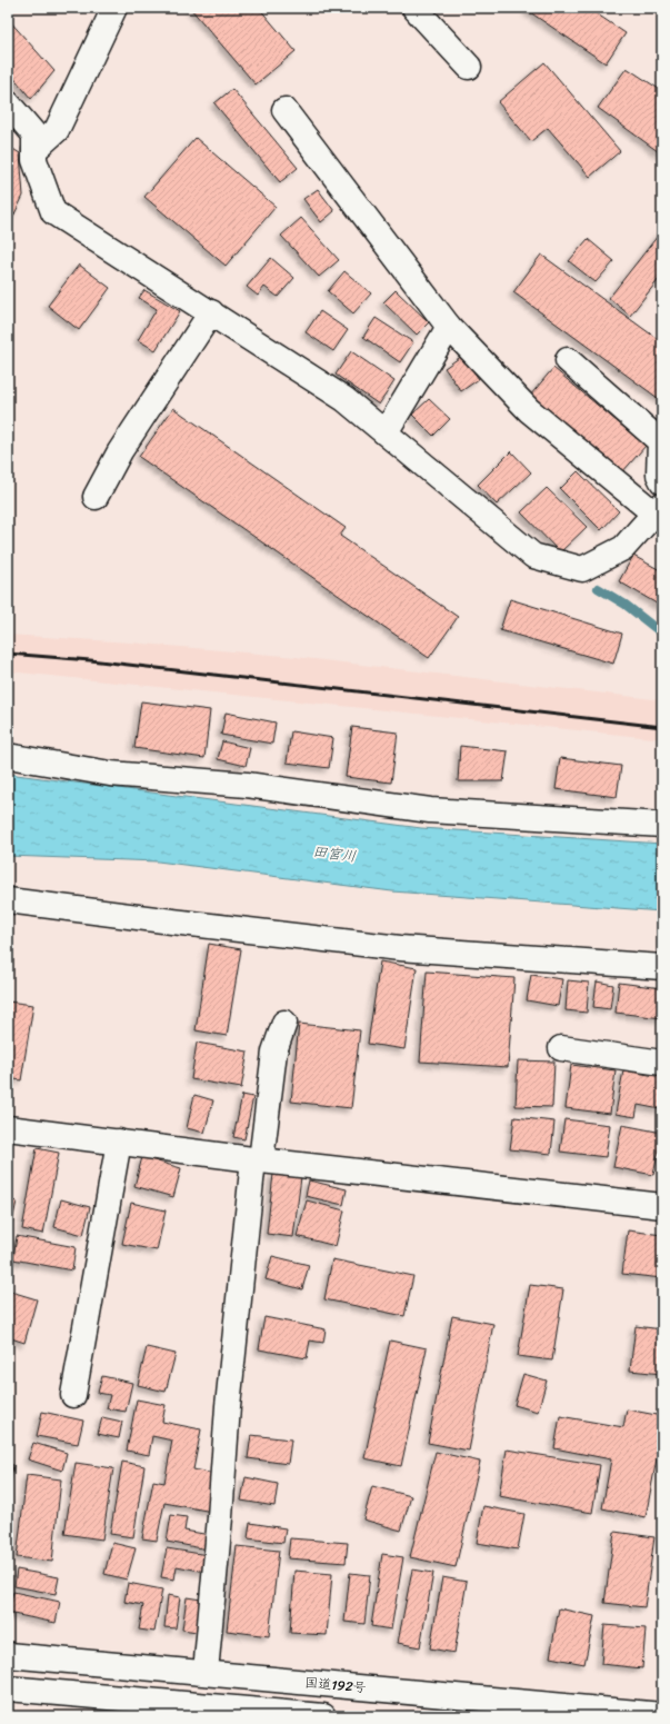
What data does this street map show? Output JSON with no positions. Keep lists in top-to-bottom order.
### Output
{
  "streets": {
    "main road": ["国道192号"]
  },
  "water": ["田宮川"]
}
